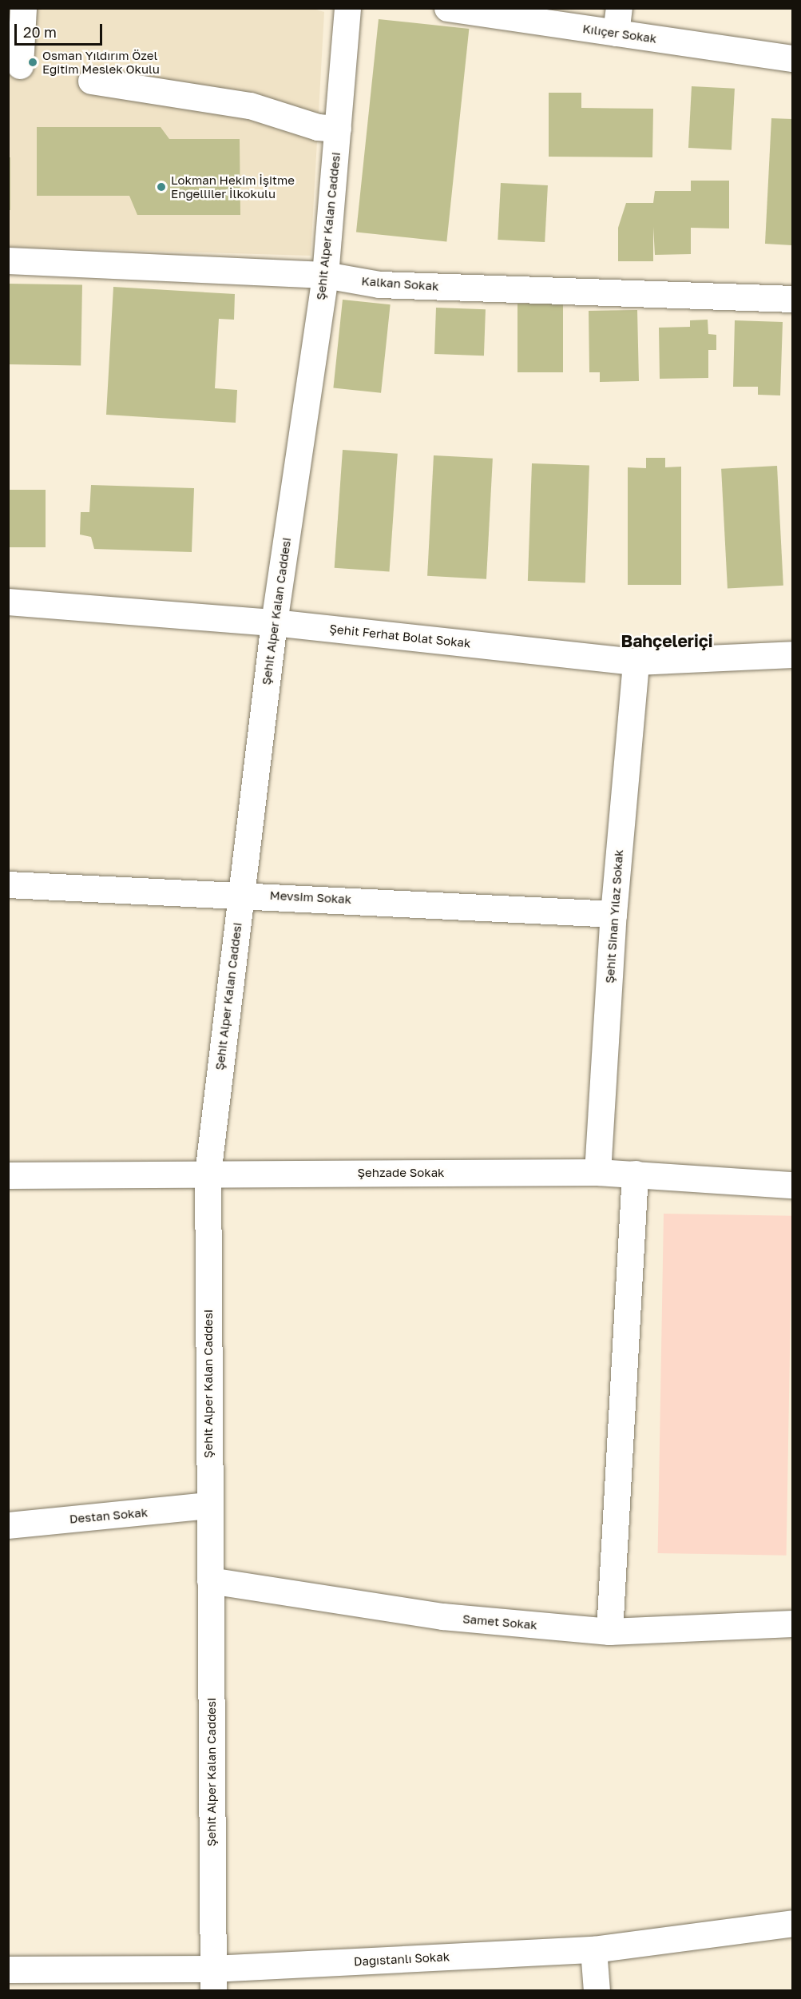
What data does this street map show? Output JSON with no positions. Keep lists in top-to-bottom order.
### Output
{
  "streets": {
    "street": [
      "Kılıçer Sokak",
      "Şehit Alper Kalan Caddesi",
      "Kalkan Sokak",
      "Şehit Ferhat Bolat Sokak",
      "Mevsim Sokak",
      "Şehit Sinan Yılaz Sokak",
      "Şehzade Sokak",
      "Destan Sokak",
      "Samet Sokak",
      "Dağıstanlı Sokak"
    ]
  },
  "crossings": [
    ["Şehit Alper Kalan Caddesi", "Kalkan Sokak"],
    ["Şehit Alper Kalan Caddesi", "Şehit Ferhat Bolat Sokak"],
    ["Şehit Alper Kalan Caddesi", "Mevsim Sokak"],
    ["Şehit Alper Kalan Caddesi", "Şehzade Sokak"],
    ["Şehit Alper Kalan Caddesi", "Destan Sokak"],
    ["Şehit Alper Kalan Caddesi", "Samet Sokak"],
    ["Şehit Alper Kalan Caddesi", "Dağıstanlı Sokak"],
    ["Şehit Ferhat Bolat Sokak", "Şehit Sinan Yılaz Sokak"],
    ["Mevsim Sokak", "Şehit Sinan Yılaz Sokak"],
    ["Şehit Sinan Yılaz Sokak", "Şehzade Sokak"]
  ],
  "districts": ["Bahçeleriçi"],
  "places": ["Osman Yıldırım Özel Eğitim Meslek Okulu", "Lokman Hekim İşitme Engelliler İlkokulu"],
  "scale_bar": "20 m"
}
